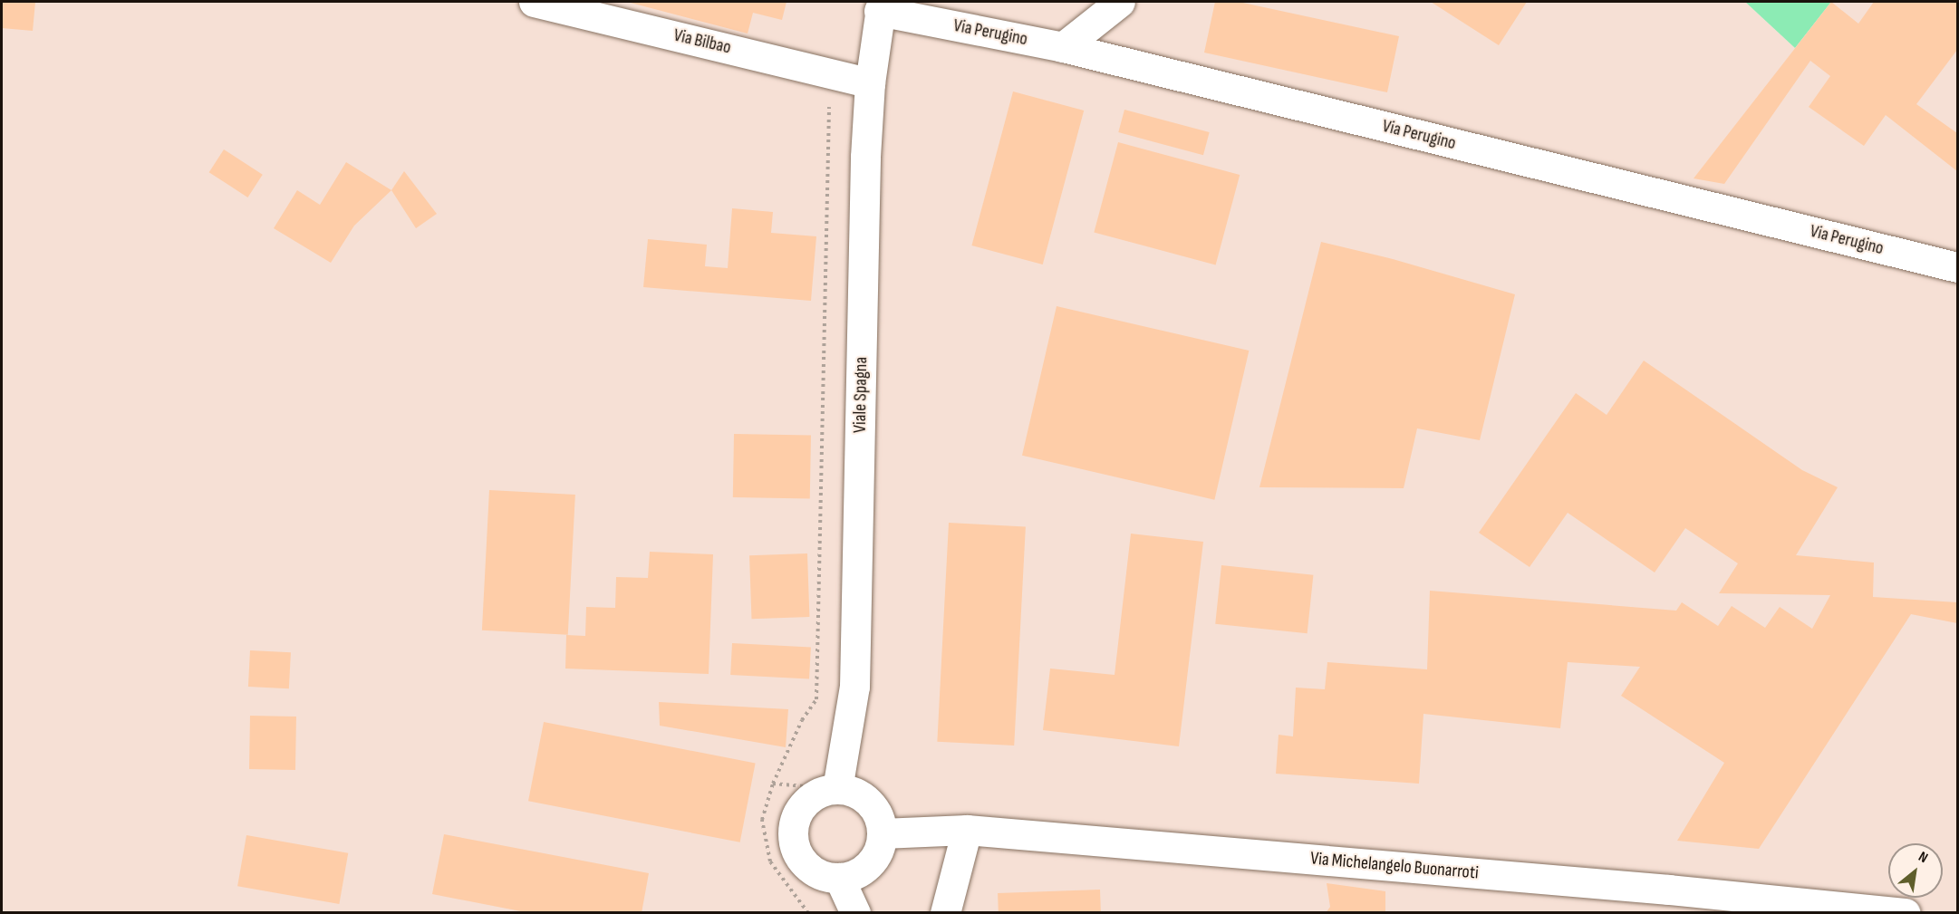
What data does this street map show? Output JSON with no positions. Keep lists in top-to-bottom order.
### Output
{
  "streets": {
    "street": [
      "Via Perugino",
      "Via Bilbao",
      "Viale Spagna",
      "Via Michelangelo Buonarroti"
    ]
  },
  "crossings": [
    ["Via Perugino", "Viale Spagna"],
    ["Via Bilbao", "Viale Spagna"],
    ["Viale Spagna", "Via Michelangelo Buonarroti"]
  ],
  "north": "top right"
}
